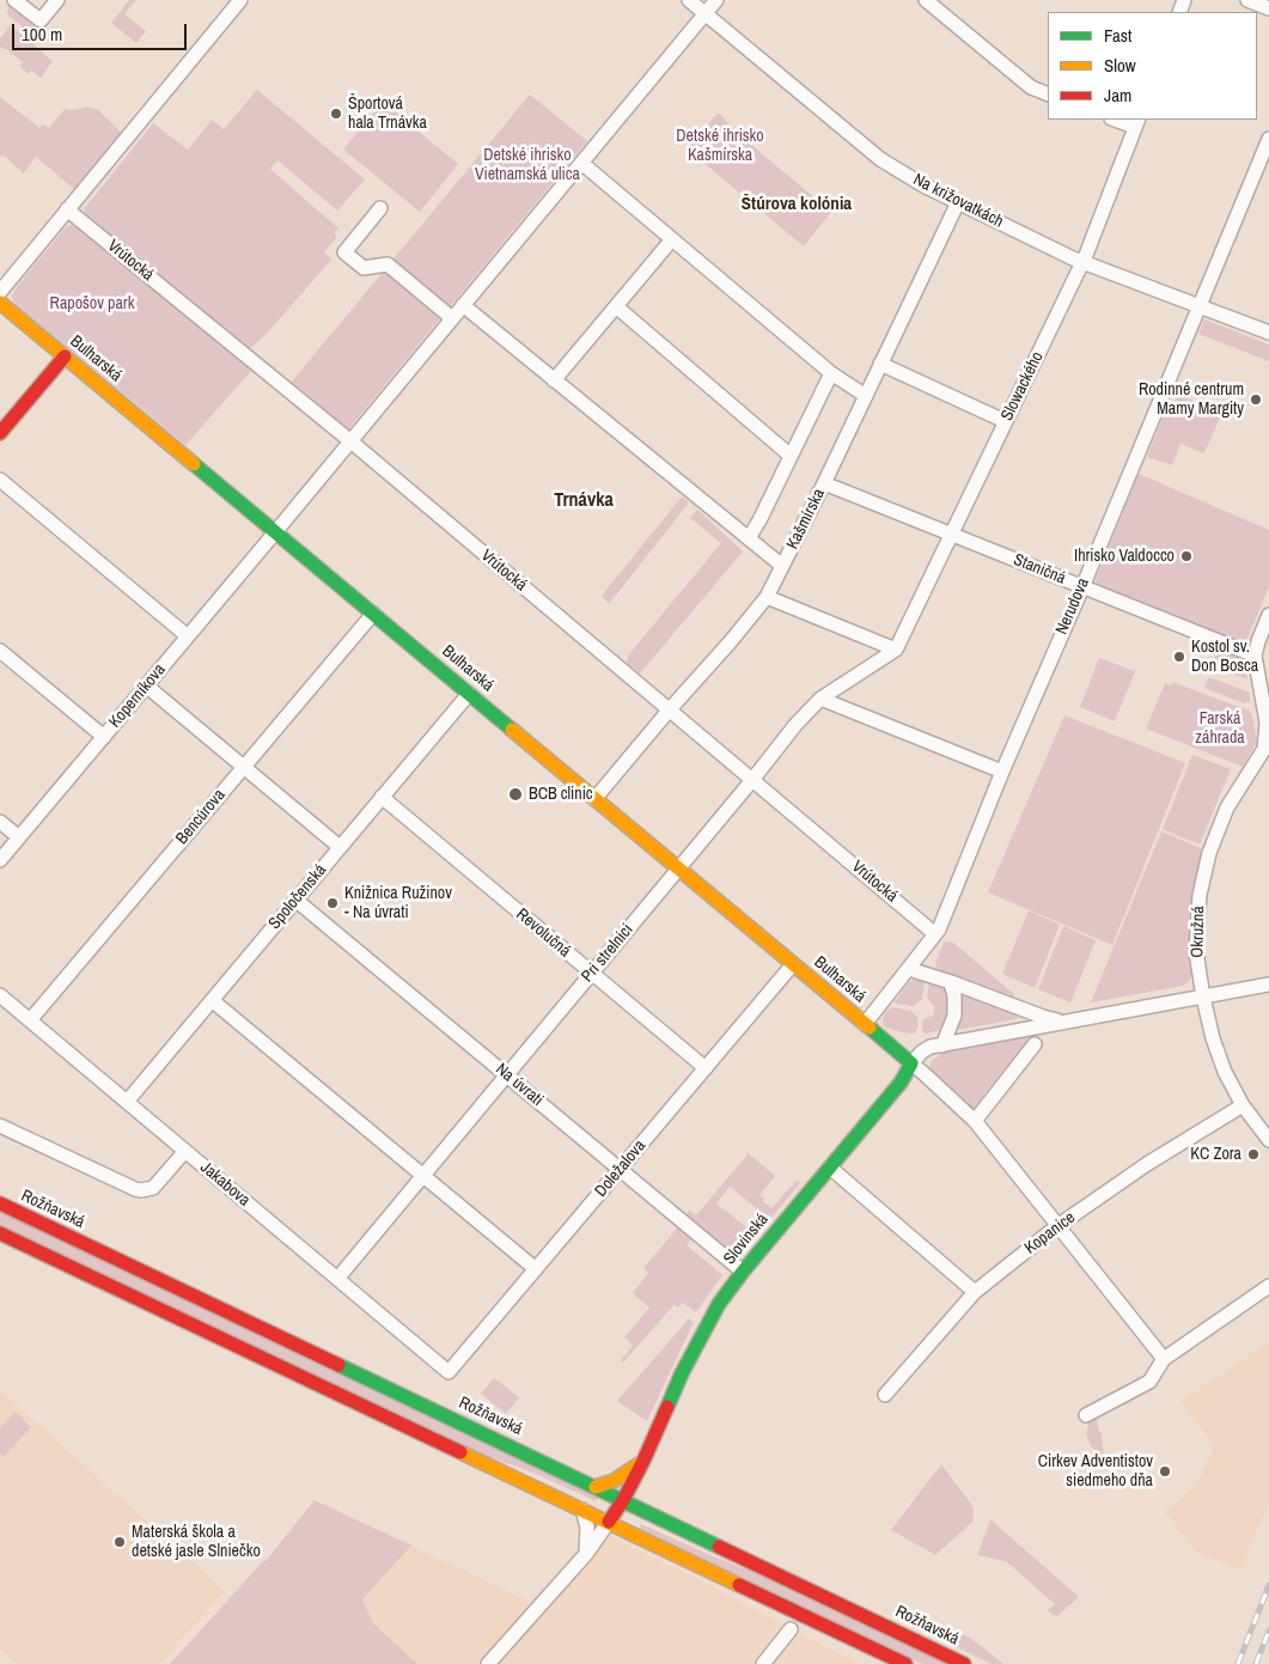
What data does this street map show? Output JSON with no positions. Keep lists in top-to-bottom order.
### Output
{
  "streets": {
    "main road": ["Bulharská", "Rožňavská", "Slovinská"],
    "street": [
      "Na križovatkách",
      "Vrútocká",
      "Slowackého",
      "Kašmírska",
      "Staničná",
      "Nerudova",
      "Koperníkova",
      "Bencúrova",
      "Spoločenská",
      "Okružná",
      "Revolučná",
      "Pri strelnici",
      "Na úvrati",
      "Doležalova",
      "Jakabova",
      "Kopanice"
    ]
  },
  "crossings": [
    ["Na križovatkách", "Slowackého"],
    ["Na križovatkách", "Kašmírska"],
    ["Na križovatkách", "Nerudova"],
    ["Na križovatkách", "Koperníkova"],
    ["Vrútocká", "Kašmírska"],
    ["Vrútocká", "Nerudova"],
    ["Vrútocká", "Koperníkova"],
    ["Vrútocká", "Pri strelnici"],
    ["Bulharská", "Kašmírska"],
    ["Bulharská", "Nerudova"],
    ["Bulharská", "Koperníkova"],
    ["Bulharská", "Bencúrova"],
    ["Bulharská", "Spoločenská"],
    ["Bulharská", "Pri strelnici"],
    ["Bulharská", "Doležalova"],
    ["Bulharská", "Slovinská"],
    ["Slowackého", "Staničná"],
    ["Slowackého", "Pri strelnici"],
    ["Kašmírska", "Staničná"],
    ["Staničná", "Nerudova"],
    ["Bencúrova", "Jakabova"],
    ["Spoločenská", "Revolučná"],
    ["Spoločenská", "Na úvrati"],
    ["Spoločenská", "Jakabova"],
    ["Okružná", "Kopanice"],
    ["Revolučná", "Pri strelnici"],
    ["Revolučná", "Doležalova"],
    ["Pri strelnici", "Na úvrati"],
    ["Pri strelnici", "Jakabova"],
    ["Na úvrati", "Doležalova"],
    ["Na úvrati", "Slovinská"],
    ["Doležalova", "Jakabova"],
    ["Rožňavská", "Slovinská"]
  ],
  "districts": ["Štúrova kolónia", "Trnávka"],
  "parks": [
    "Detské ihrisko Kašmírska",
    "Detské ihrisko Vietnamská ulica",
    "Rapošov park",
    "Farská záhrada"
  ],
  "places": [
    "Športová hala Trnávka",
    "Rodinné centrum Mamy Margity",
    "Ihrisko Valdocco",
    "Kostol sv. Don Bosca",
    "BCB clinic",
    "Knižnica Ružinov - Na úvrati",
    "KC Zora",
    "Cirkev Adventistov siedmeho dňa",
    "Materská škola a detské jasle Slniečko"
  ],
  "legend": ["Fast", "Slow", "Jam"],
  "scale_bar": "100 m"
}
